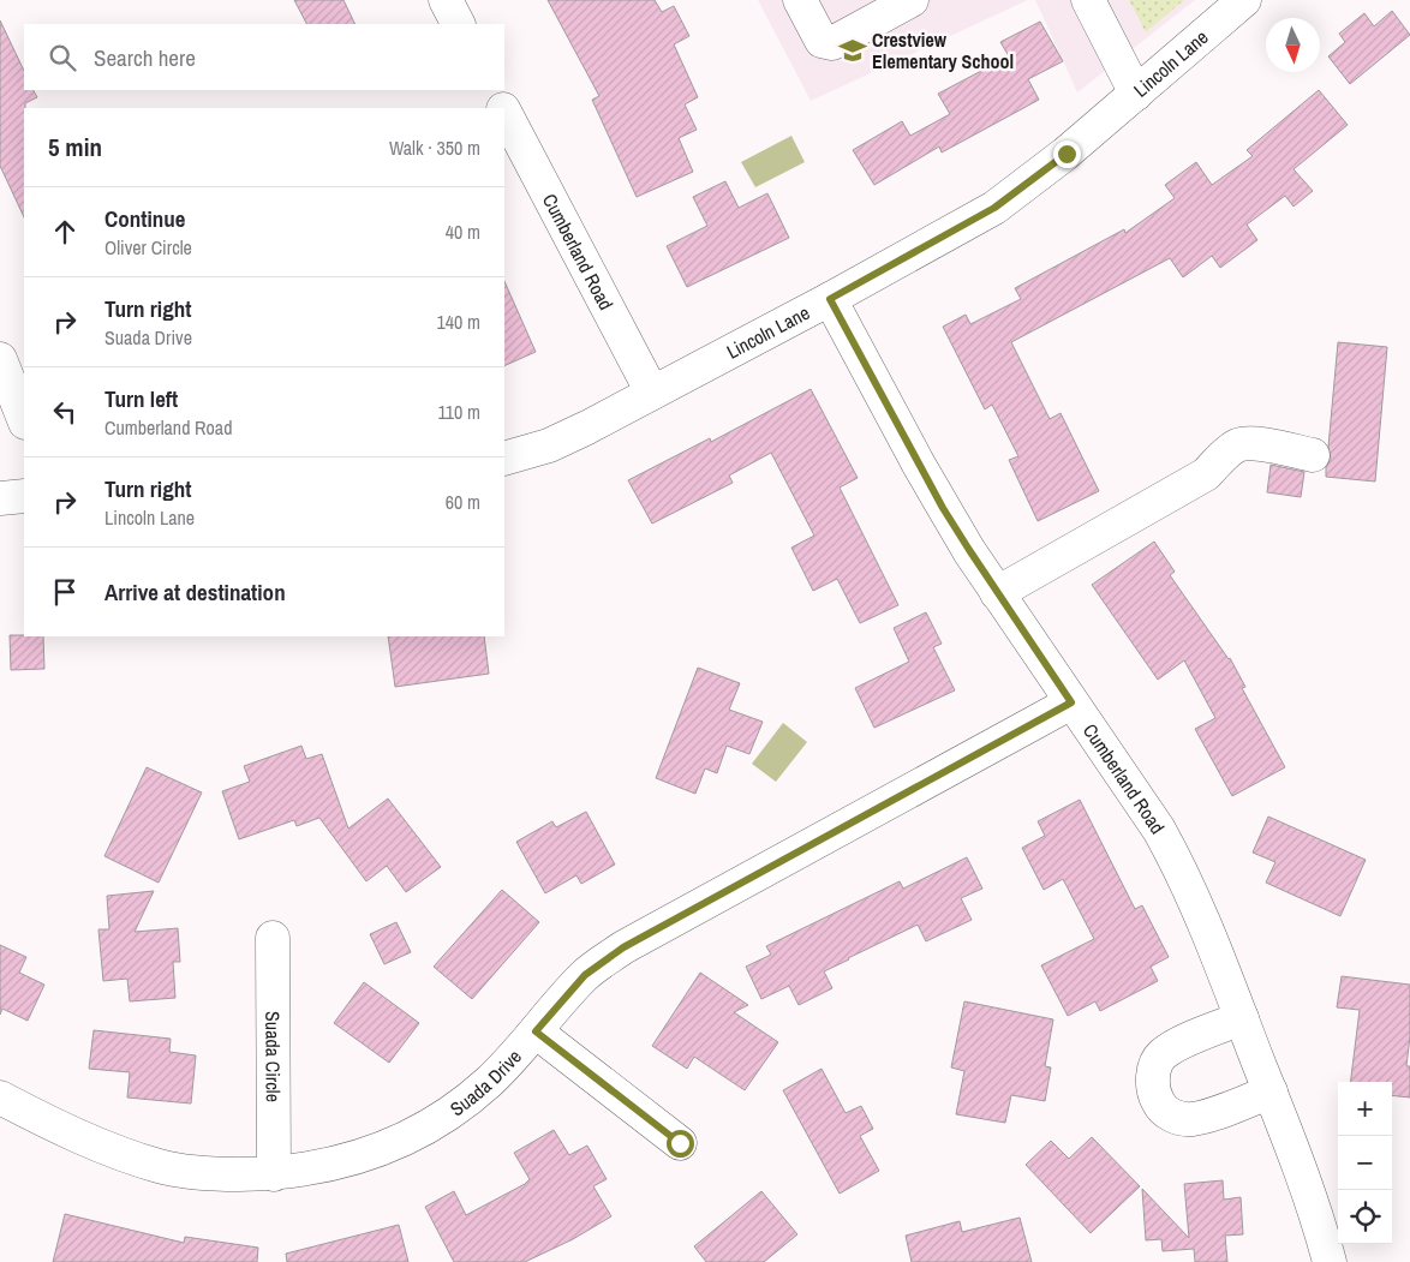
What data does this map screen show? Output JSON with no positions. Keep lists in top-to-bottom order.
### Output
{
  "streets": {
    "street": [
      "Lincoln Lane",
      "Cumberland Road",
      "Suada Circle",
      "Suada Drive"
    ]
  },
  "crossings": [
    ["Lincoln Lane", "Cumberland Road"],
    ["Cumberland Road", "Suada Drive"],
    ["Suada Circle", "Suada Drive"]
  ],
  "places": {
    "school or university": ["Crestview Elementary School"]
  },
  "north": "bottom",
  "page": {
    "search": "Search here",
    "heading": ["5 min", "Walk · 350 m"],
    "list": [
      ["Continue", "Oliver Circle", "40 m"],
      ["Turn right", "Suada Drive", "140 m"],
      ["Turn left", "Cumberland Road", "110 m"],
      ["Turn right", "Lincoln Lane", "60 m"],
      "Arrive at destination"
    ],
    "map_buttons": ["+", "−"]
  }
}
